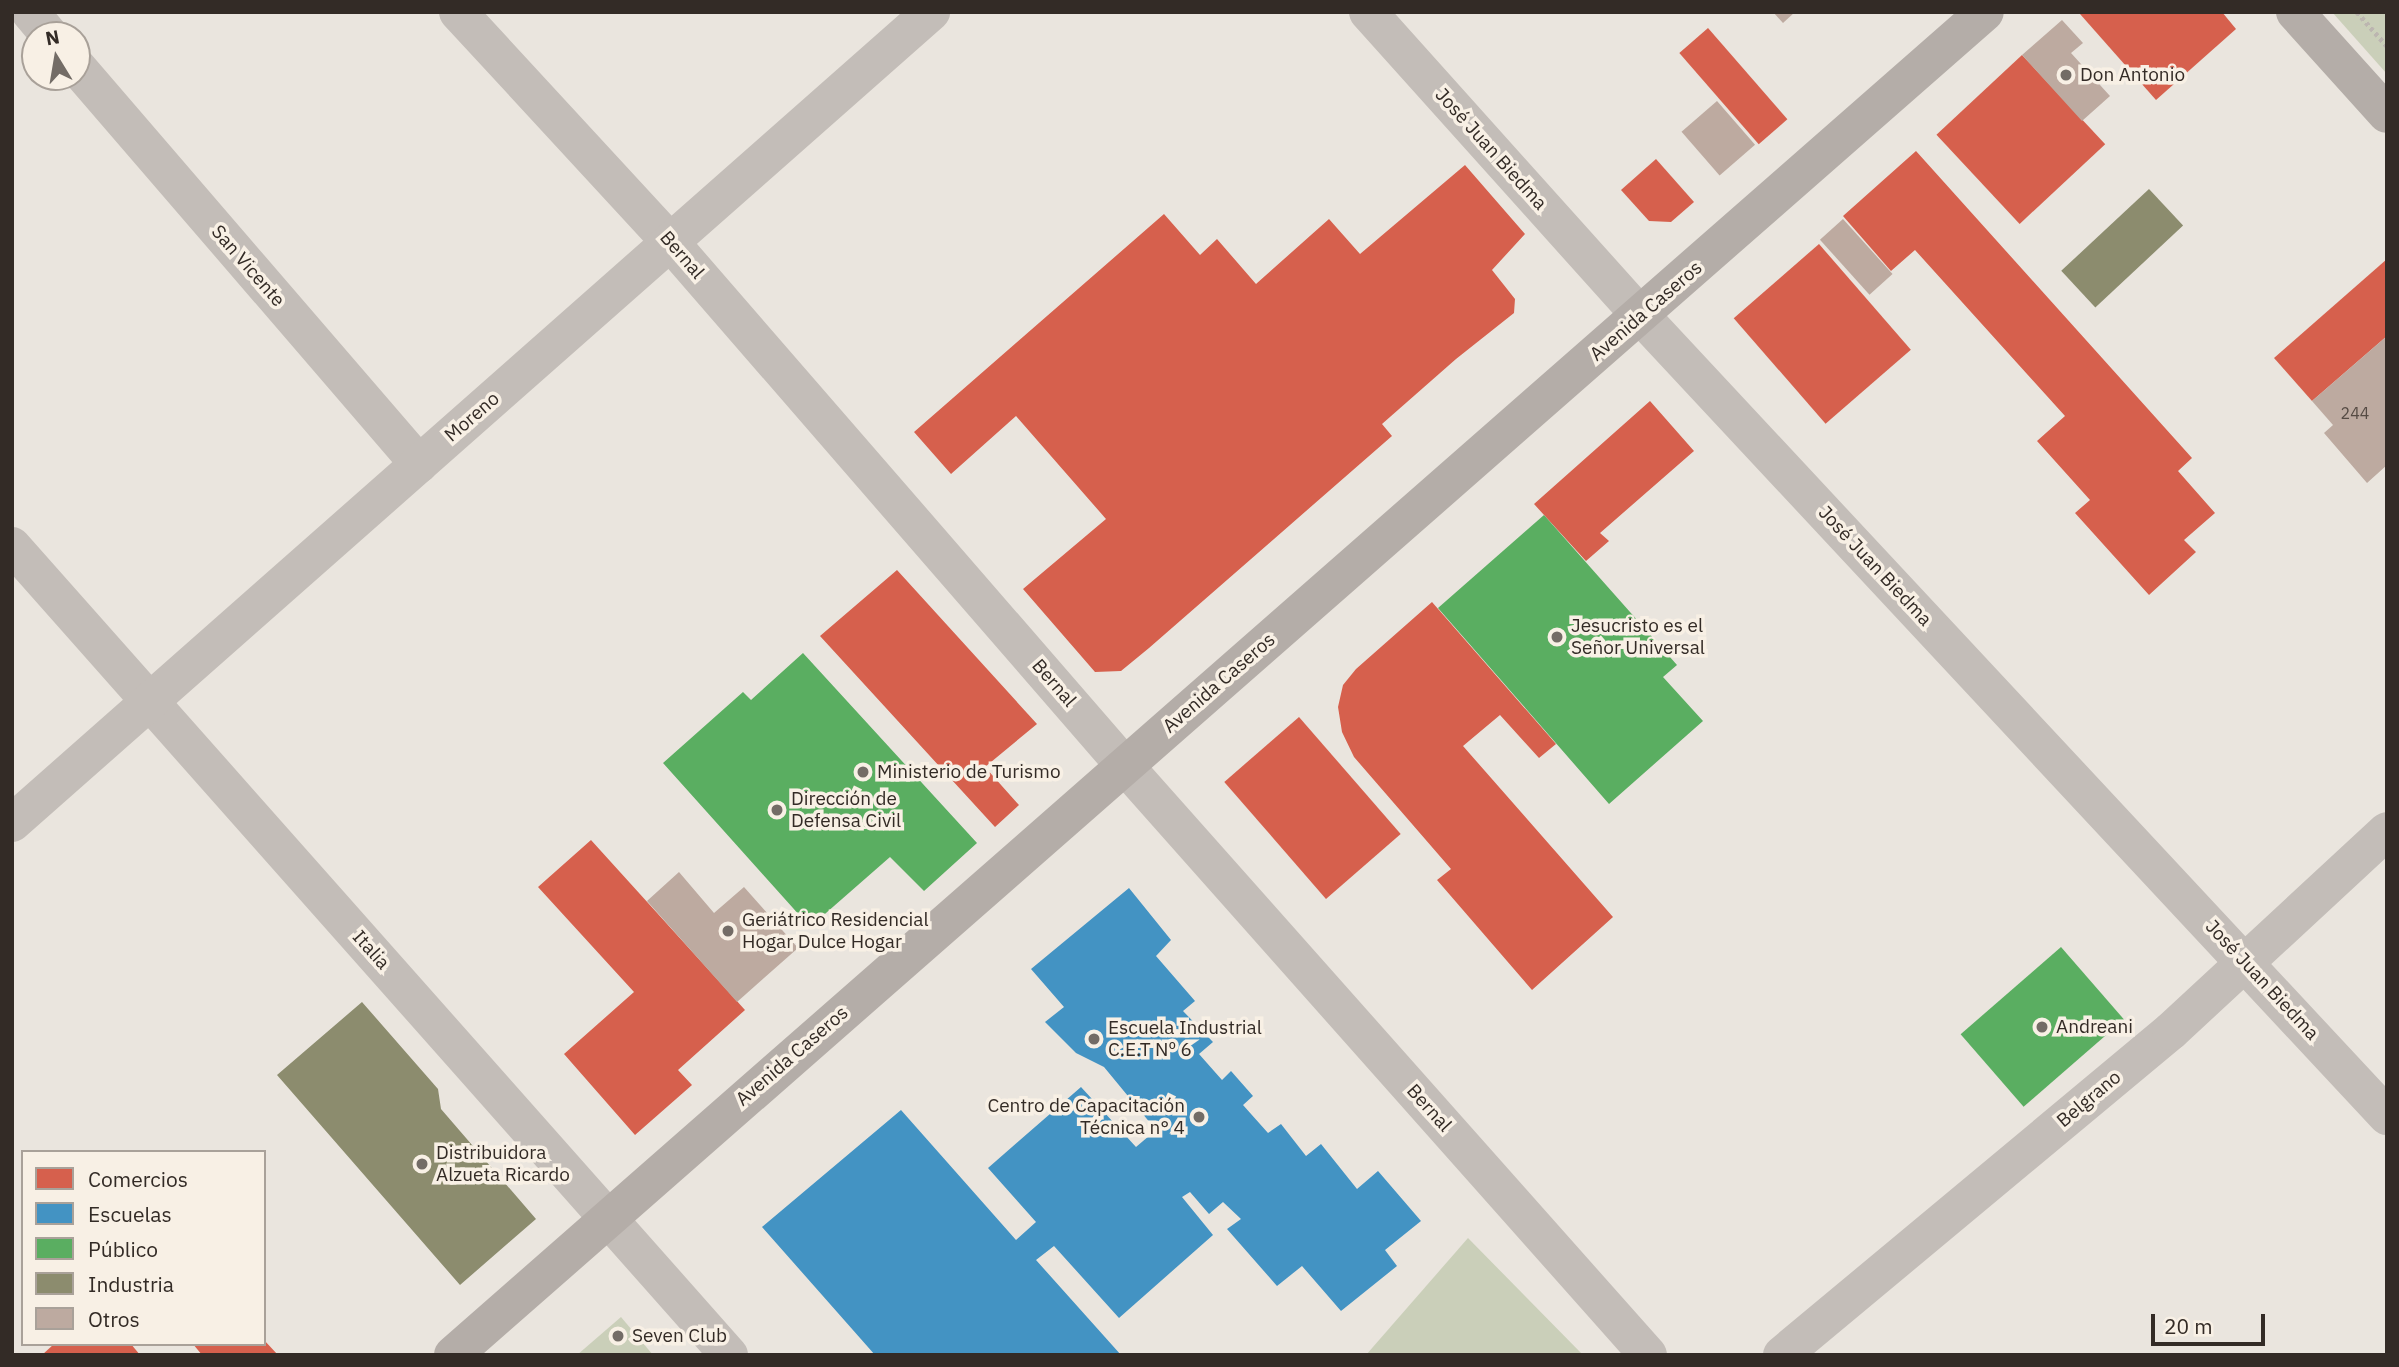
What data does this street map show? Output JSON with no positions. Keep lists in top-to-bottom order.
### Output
{
  "streets": {
    "main road": ["Avenida Caseros"],
    "street": [
      "José Juan Biedma",
      "Bernal",
      "San Vicente",
      "Moreno",
      "Italia",
      "Belgrano"
    ]
  },
  "crossings": [
    ["José Juan Biedma", "Avenida Caseros"],
    ["José Juan Biedma", "Belgrano"],
    ["Bernal", "Avenida Caseros"],
    ["Bernal", "Moreno"],
    ["San Vicente", "Moreno"],
    ["Avenida Caseros", "Italia"],
    ["Moreno", "Italia"]
  ],
  "places": [
    "Don Antonio",
    "Jesucristo es el Señor Universal",
    "Ministerio de Turismo",
    "Dirección de Defensa Civil",
    "Geriátrico Residencial Hogar Dulce Hogar",
    "Andreani",
    "Escuela Industrial C.E.T Nº 6",
    "Centro de Capacitación Técnica n° 4",
    "Distribuidora Alzueta Ricardo",
    "Seven Club"
  ],
  "house_numbers": ["244"],
  "legend": [
    "Comercios",
    "Escuelas",
    "Público",
    "Industria",
    "Otros"
  ],
  "scale_bar": "20 m",
  "north": "top"
}
